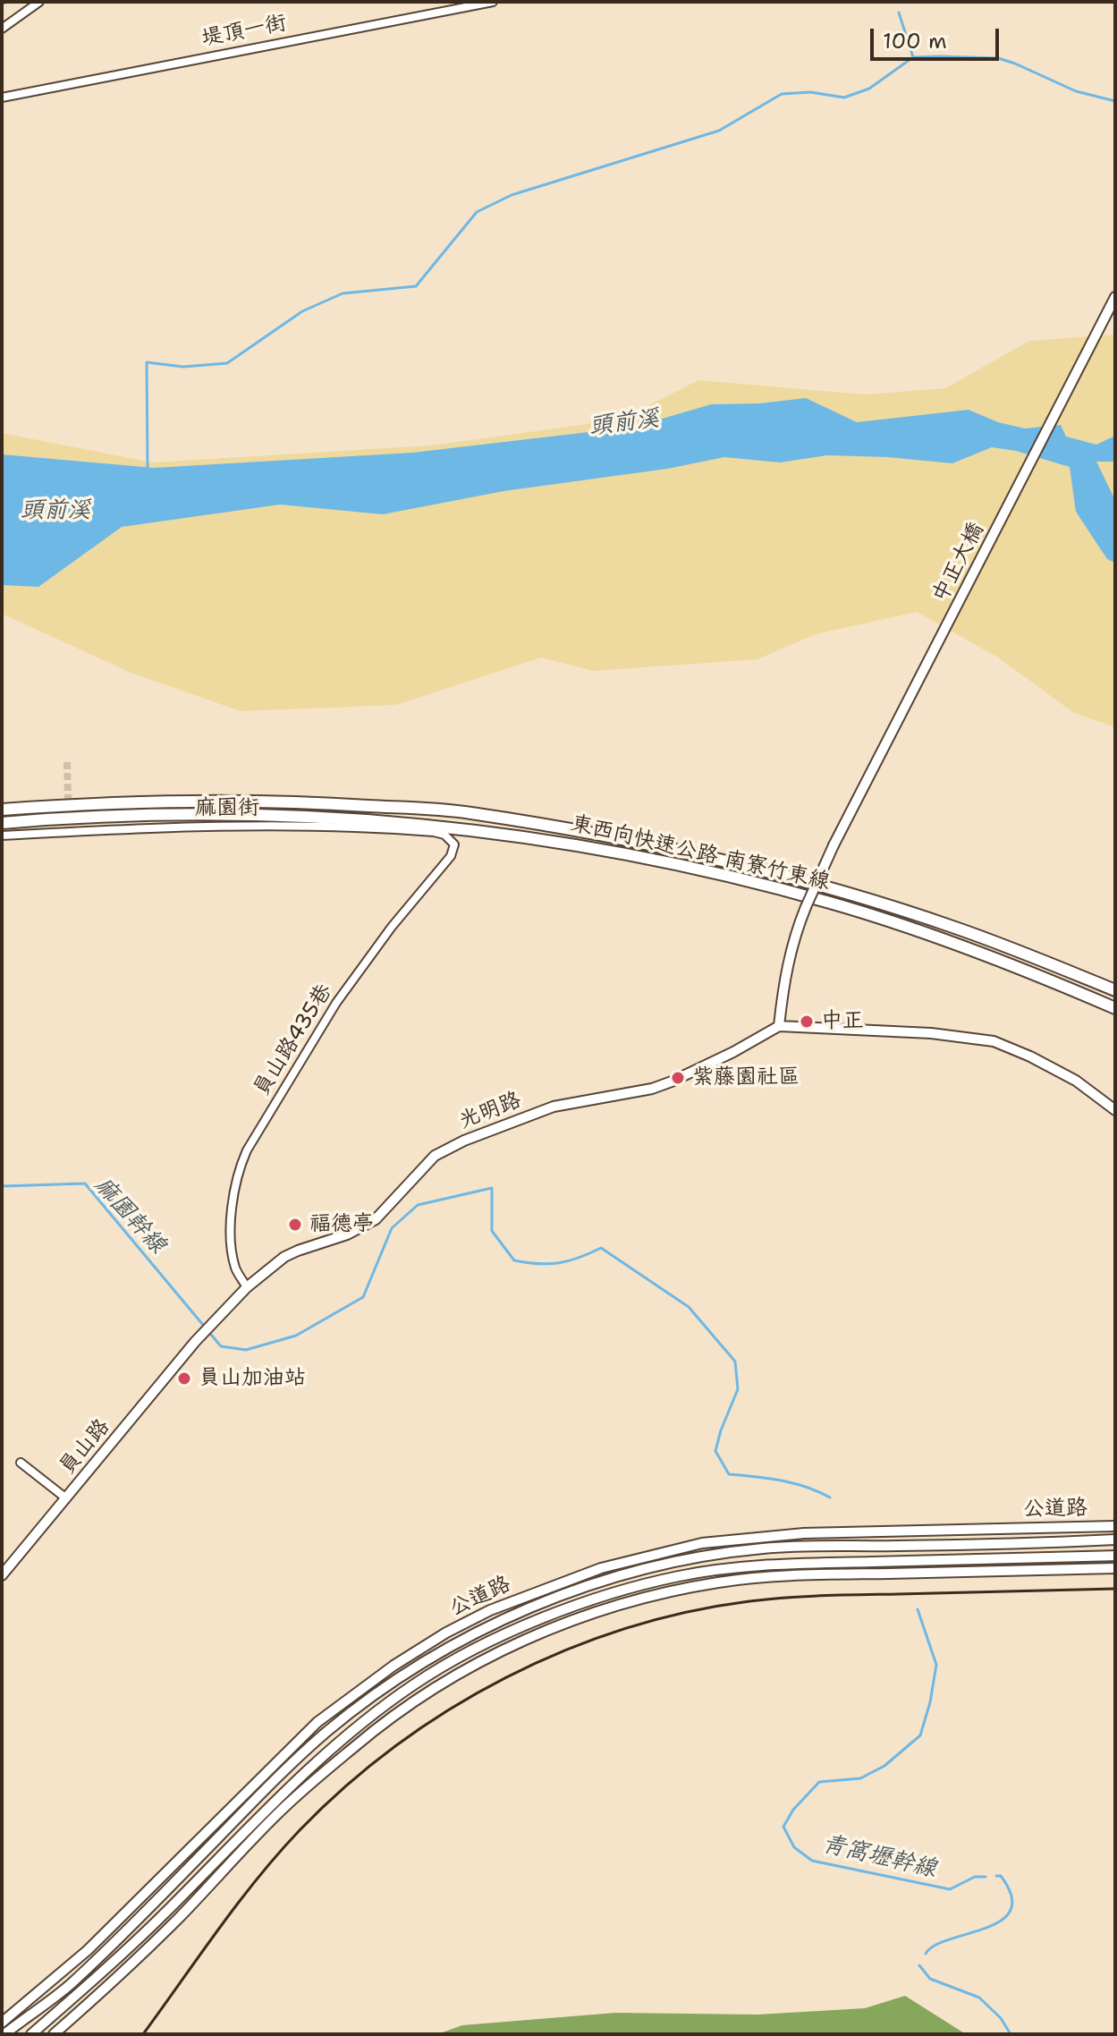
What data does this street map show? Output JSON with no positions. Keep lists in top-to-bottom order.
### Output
{
  "streets": {
    "highway": ["東西向快速公路 南寮竹東線"],
    "street": [
      "堤頂一街",
      "中正大橋",
      "麻園街",
      "員山路435巷",
      "光明路",
      "員山路",
      "公道路"
    ]
  },
  "crossings": [
    ["中正大橋", "光明路"],
    ["麻園街", "員山路435巷"],
    ["員山路435巷", "光明路"],
    ["員山路435巷", "員山路"],
    ["光明路", "員山路"]
  ],
  "water": ["頭前溪", "麻園幹線", "青窩壢幹線"],
  "places": [
    "中正",
    "紫藤園社區",
    "福德亭",
    "員山加油站"
  ],
  "scale_bar": "100 m"
}
